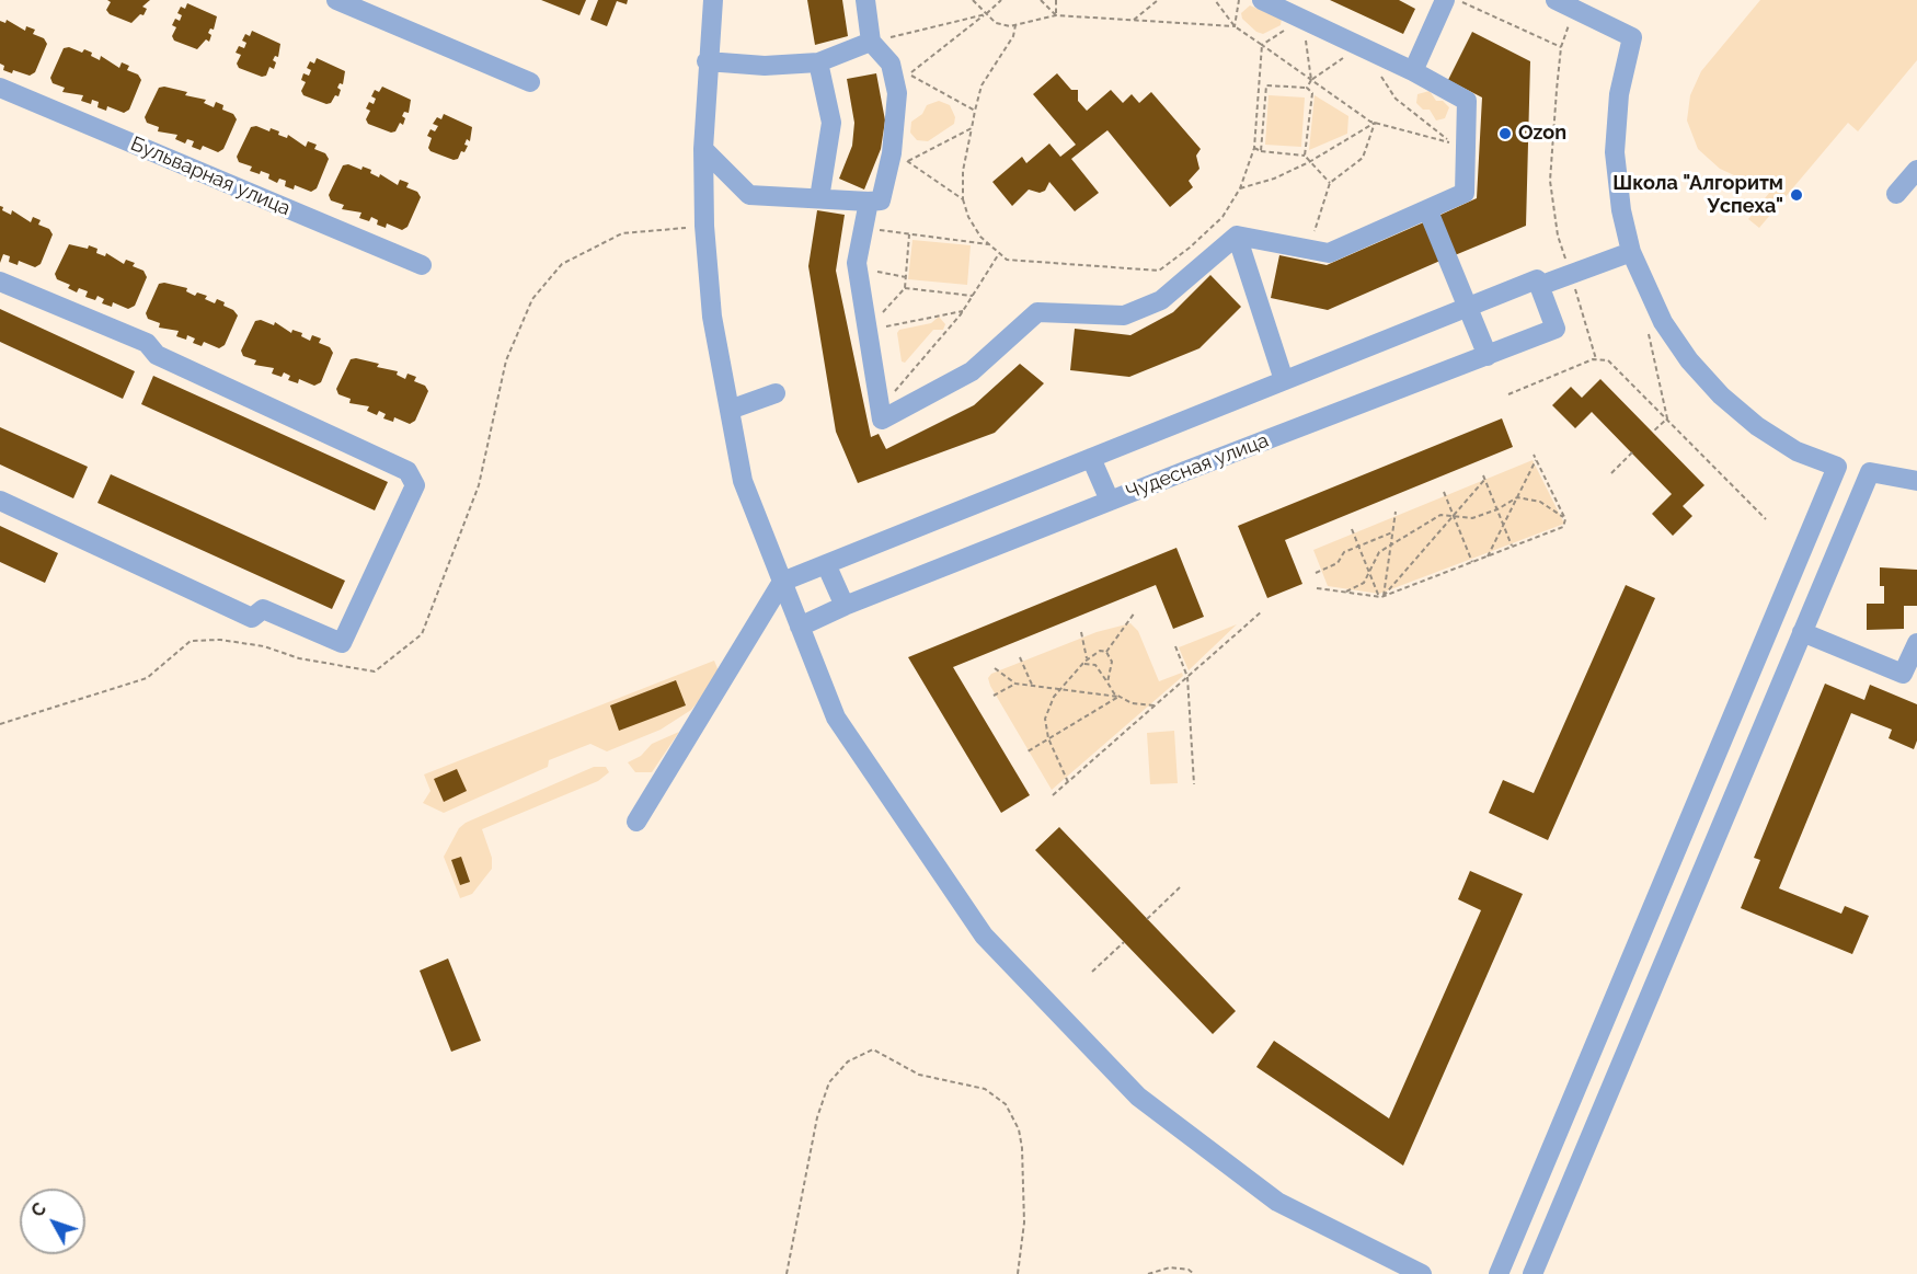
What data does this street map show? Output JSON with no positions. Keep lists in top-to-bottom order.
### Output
{
  "streets": {
    "street": ["Бульварная улица", "Чудесная улица"]
  },
  "places": ["Ozon", "Школа \"Алгоритм Успеха\""],
  "north": "top left"
}
